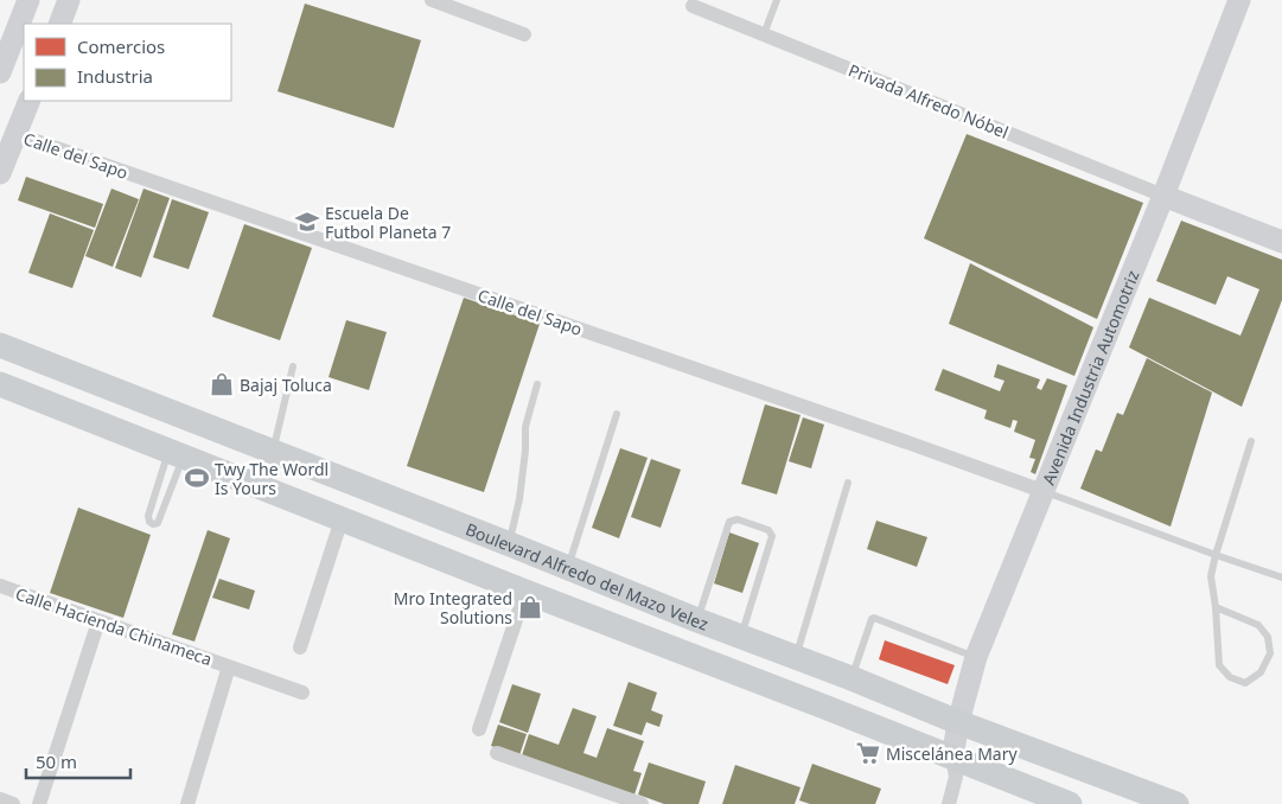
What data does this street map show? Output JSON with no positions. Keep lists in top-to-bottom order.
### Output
{
  "streets": {
    "main road": ["Avenida Industria Automotriz", "Boulevard Alfredo del Mazo Velez"],
    "street": ["Privada Alfredo Nóbel", "Calle del Sapo", "Calle Hacienda Chinameca"]
  },
  "crossings": [
    ["Privada Alfredo Nóbel", "Avenida Industria Automotriz"],
    ["Calle del Sapo", "Avenida Industria Automotriz"],
    ["Avenida Industria Automotriz", "Boulevard Alfredo del Mazo Velez"]
  ],
  "places": {
    "school or university": ["Escuela De Futbol Planeta 7"],
    "shop": ["Bajaj Toluca", "Mro Integrated Solutions"],
    "sports": ["Twy The Wordl Is Yours"],
    "supermarket": ["Miscelánea Mary"]
  },
  "legend": ["Comercios", "Industria"],
  "scale_bar": "50 m"
}
